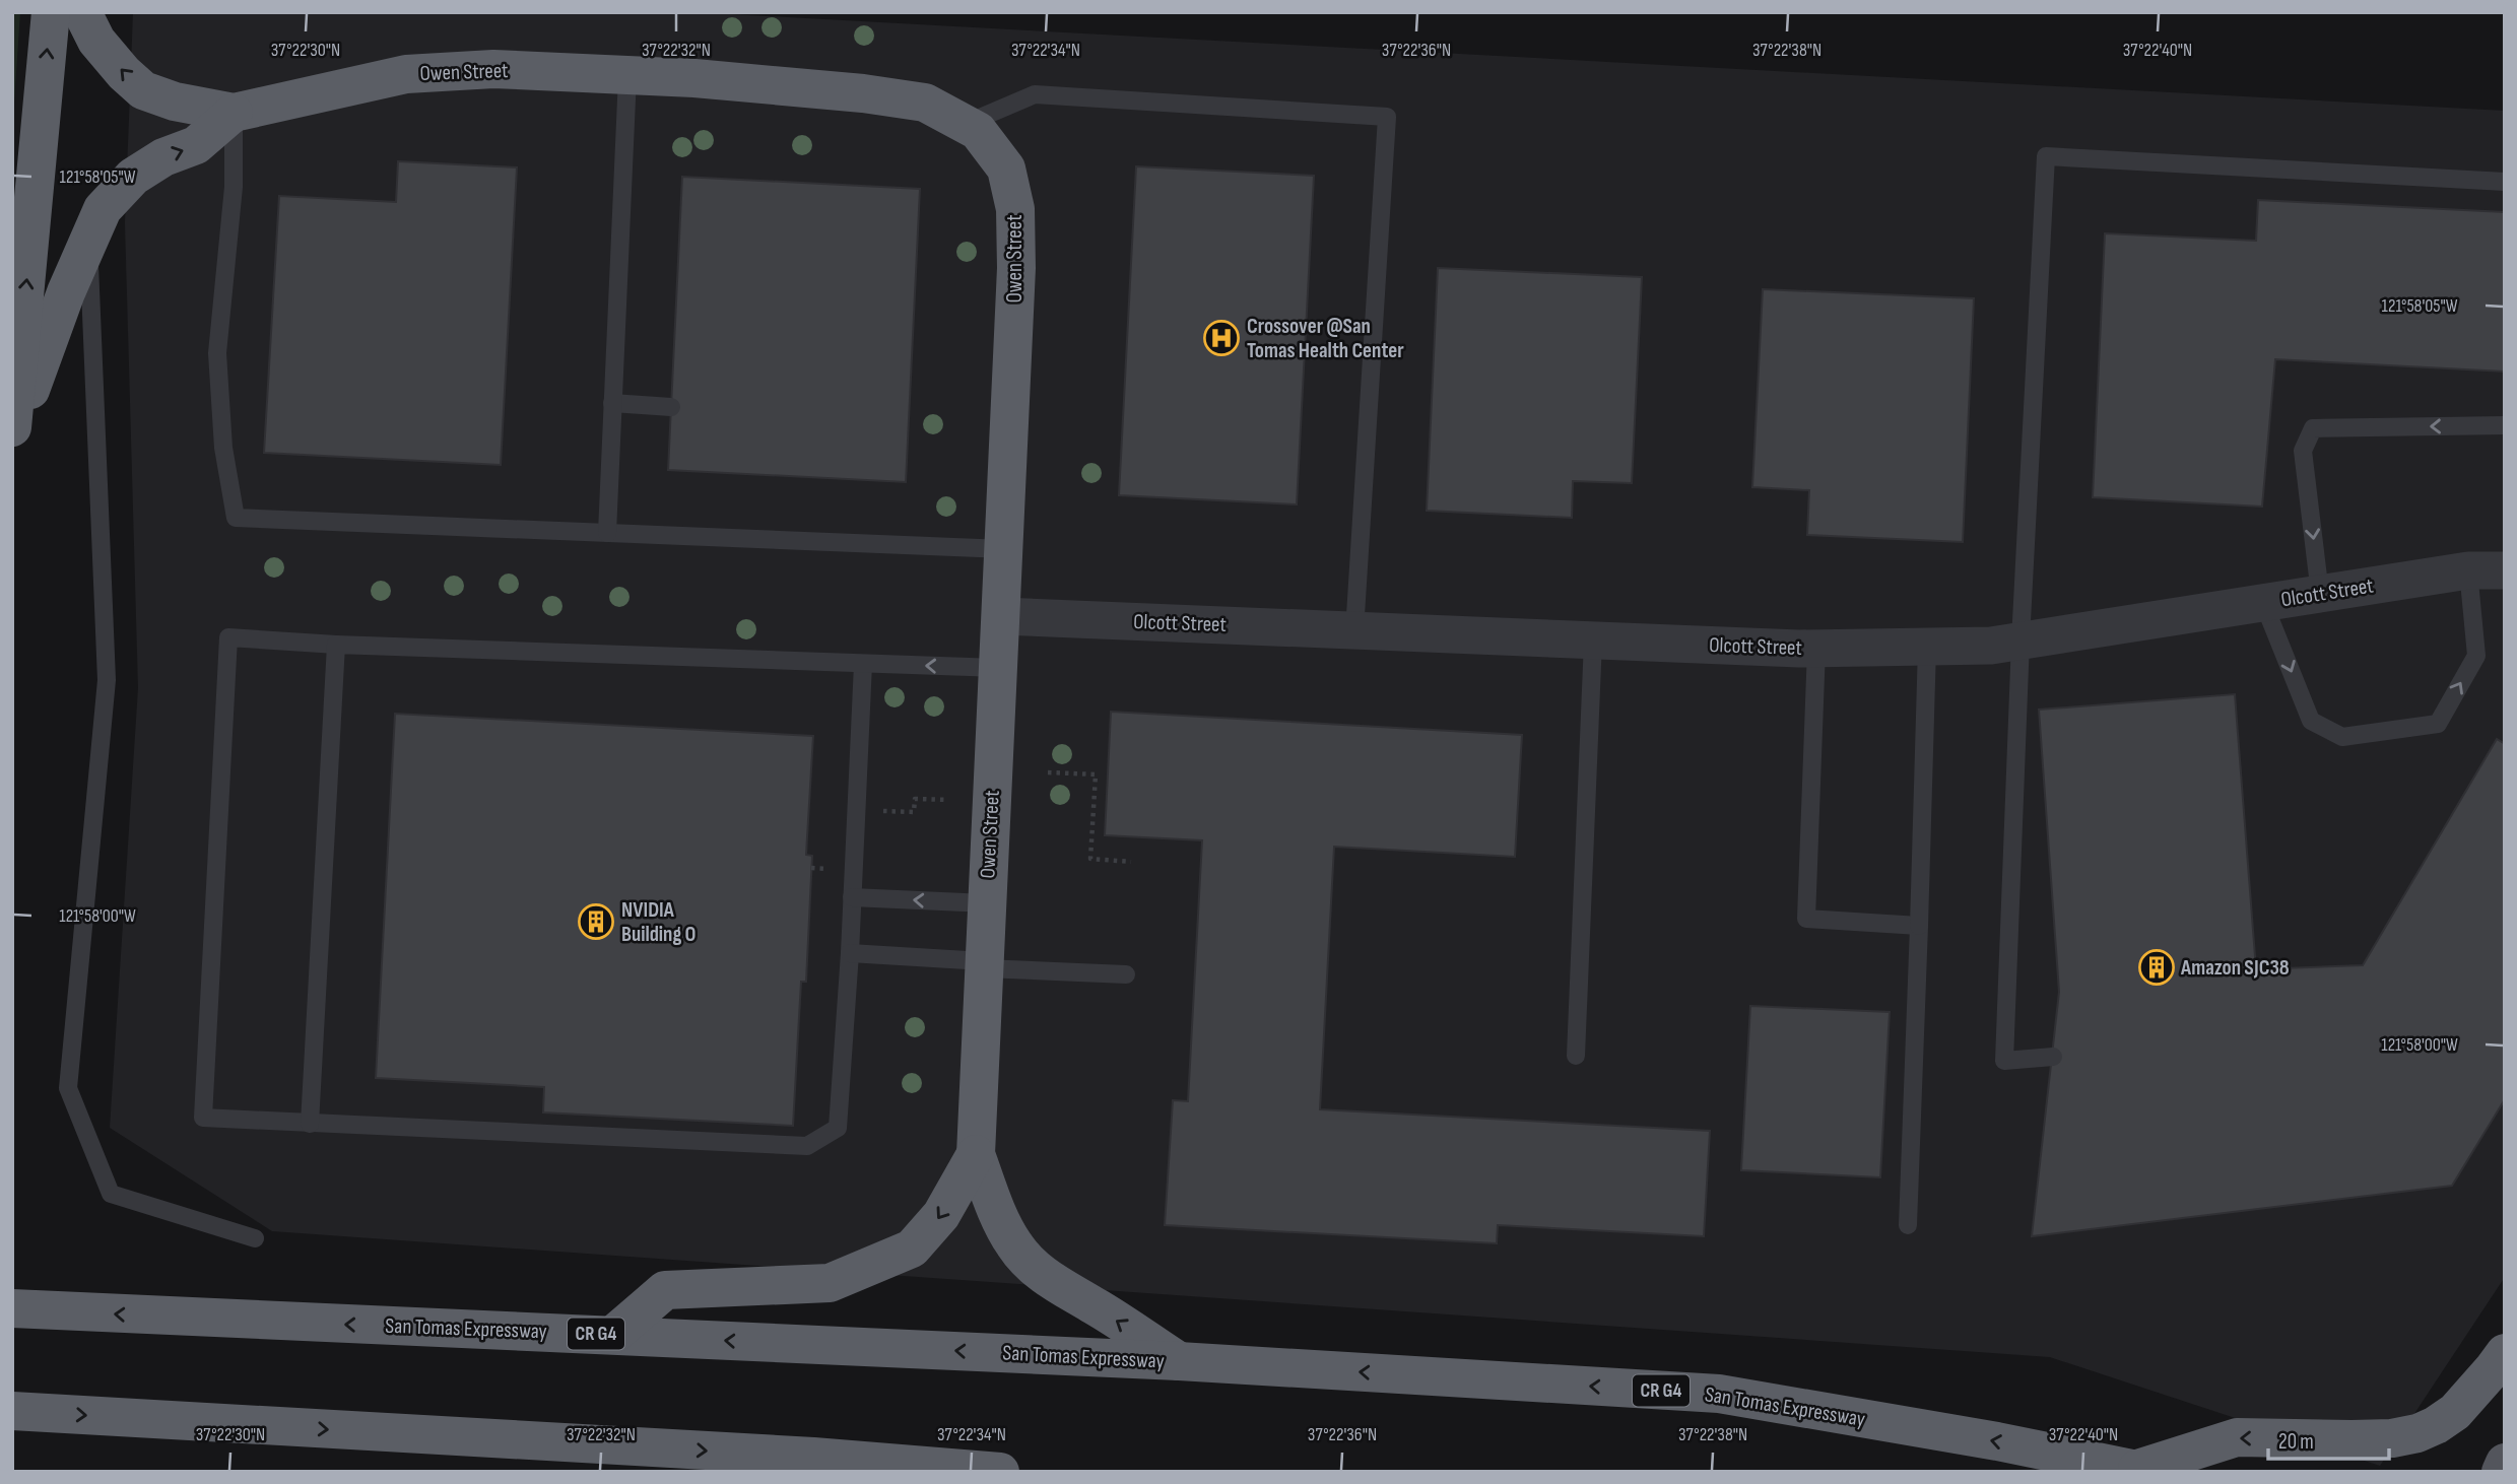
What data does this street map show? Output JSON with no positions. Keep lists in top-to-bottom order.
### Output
{
  "streets": {
    "highway": ["Owen Street", "San Tomas Expressway", "CR G4"],
    "street": ["Olcott Street"]
  },
  "crossings": [
    ["Owen Street", "Olcott Street"]
  ],
  "places": {
    "hospital": ["Crossover @San Tomas Health Center"],
    "building": ["NVIDIA Building O", "Amazon SJC38"]
  },
  "scale_bar": "20 m",
  "coordinates": [
    "37°22'30\"N",
    "37°22'32\"N",
    "37°22'34\"N",
    "37°22'36\"N",
    "37°22'38\"N",
    "37°22'40\"N",
    "121°58'05\"W",
    "121°58'00\"W"
  ]
}
